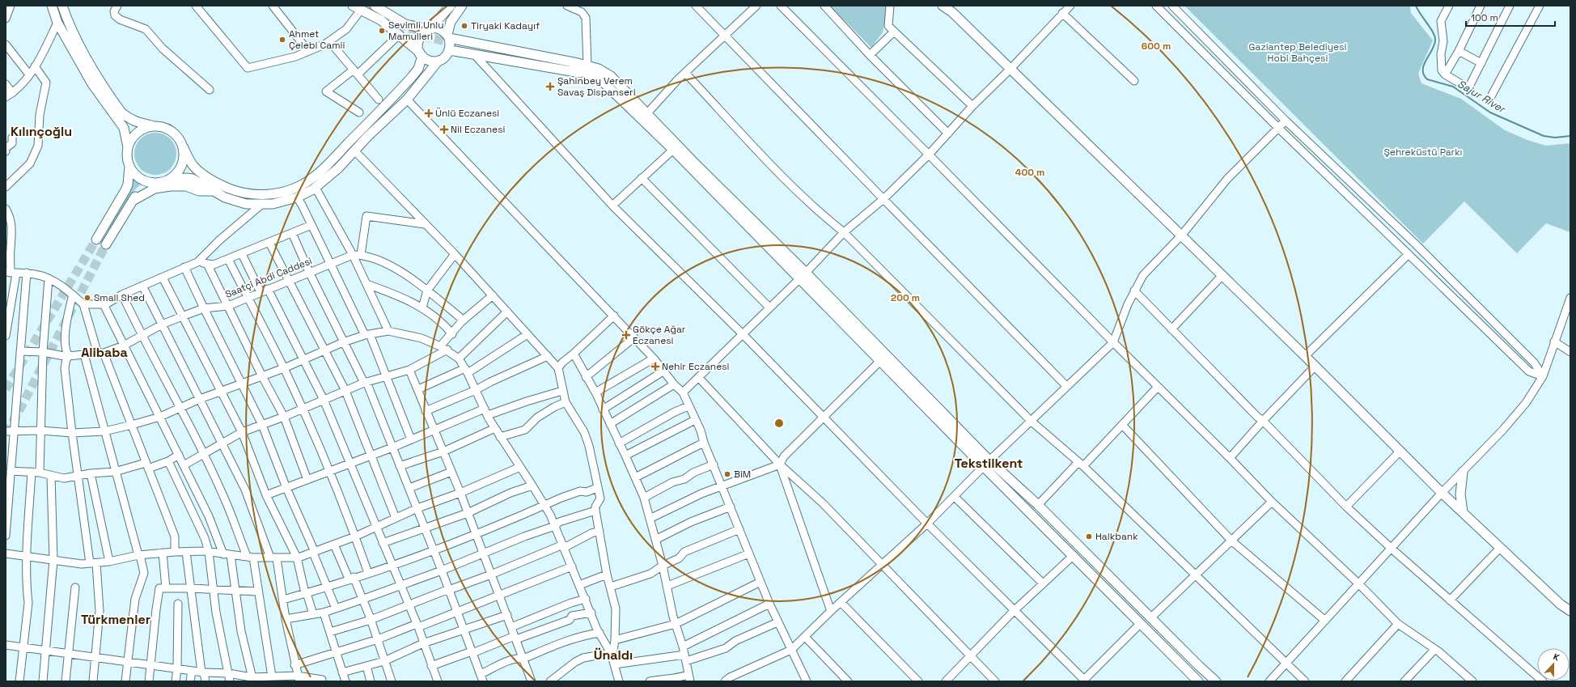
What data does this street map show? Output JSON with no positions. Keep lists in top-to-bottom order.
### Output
{
  "streets": {
    "street": ["Saatçi Abdi Caddesi"]
  },
  "districts": [
    "Kılınçoğlu",
    "Alibaba",
    "Tekstilkent",
    "Türkmenler",
    "Ünaldı"
  ],
  "water": ["Sajur River"],
  "parks": ["Gaziantep Belediyesi Hobi Bahçesi", "Şehreküstü Parkı"],
  "places": {
    "other": [
      "Tiryaki Kadayıf",
      "Sevimli Unlu Mamulleri",
      "Ahmet Çelebi Camii",
      "Small Shed",
      "BiM",
      "Halkbank"
    ],
    "health": [
      "Şahinbey Verem Savaş Dispanseri",
      "Ünlü Eczanesi",
      "Nil Eczanesi",
      "Gökçe Ağar Eczanesi",
      "Nehir Eczanesi"
    ]
  },
  "scale_bar": "100 m",
  "north": "top",
  "rings": ["600 m", "400 m", "200 m"]
}
